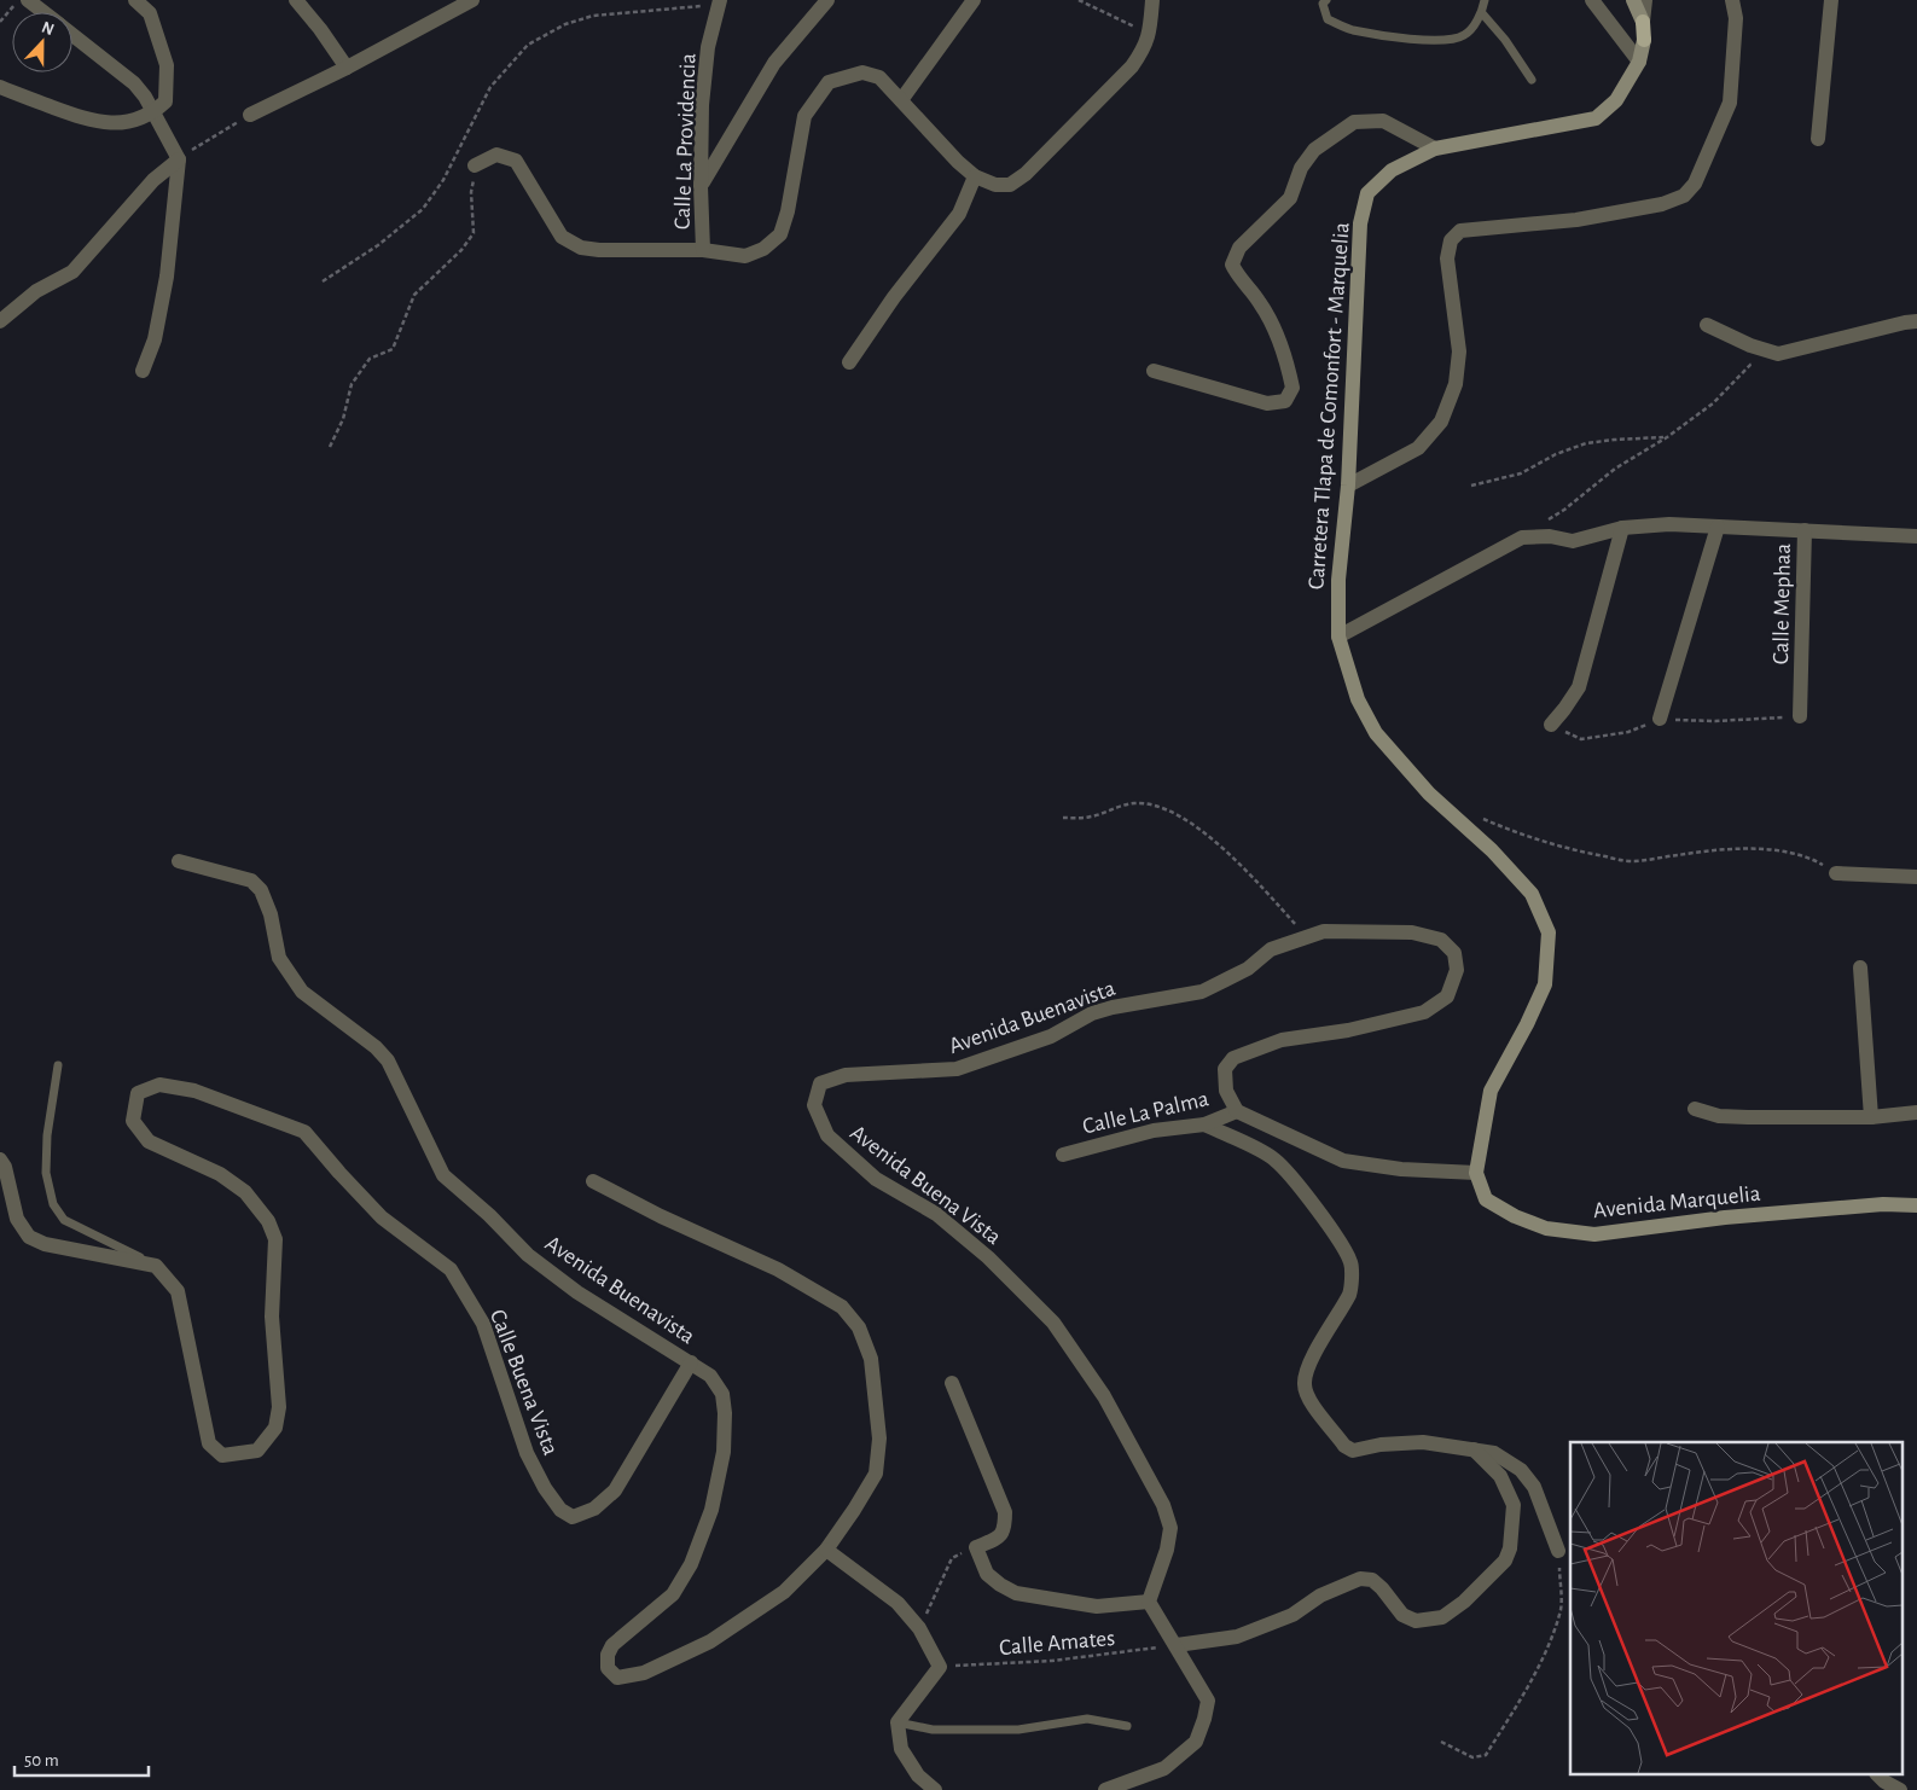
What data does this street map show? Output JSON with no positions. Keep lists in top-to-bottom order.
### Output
{
  "streets": {
    "main road": ["Carretera Tlapa de Comonfort - Marquelia", "Avenida Marquelia"],
    "street": [
      "Calle La Providencia",
      "Calle Mephaa",
      "Avenida Buenavista",
      "Calle La Palma",
      "Avenida Buena Vista",
      "Calle Buena Vista"
    ],
    "path": ["Calle Amates"]
  },
  "crossings": [
    ["Avenida Buenavista", "Calle La Palma"],
    ["Avenida Buenavista", "Avenida Buena Vista"],
    ["Avenida Buenavista", "Calle Buena Vista"]
  ],
  "scale_bar": "50 m",
  "north": "top"
}
